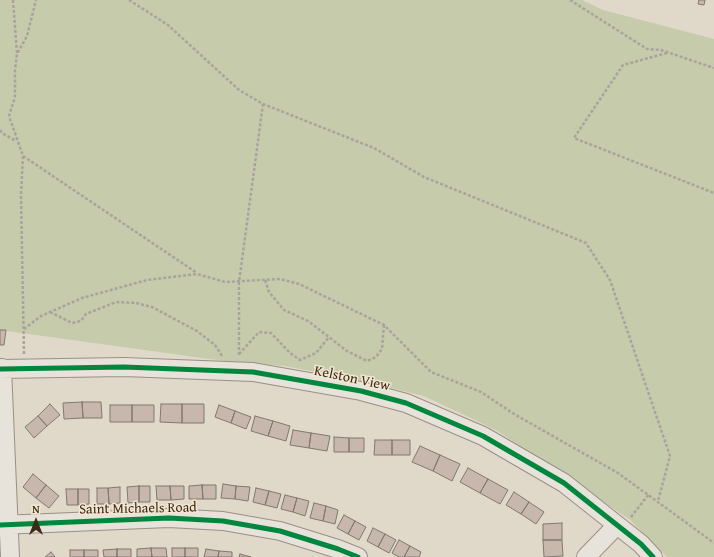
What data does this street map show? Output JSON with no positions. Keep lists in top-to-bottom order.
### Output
{
  "streets": {
    "street": ["Kelston View", "Saint Michaels Road"]
  },
  "north": "top"
}
